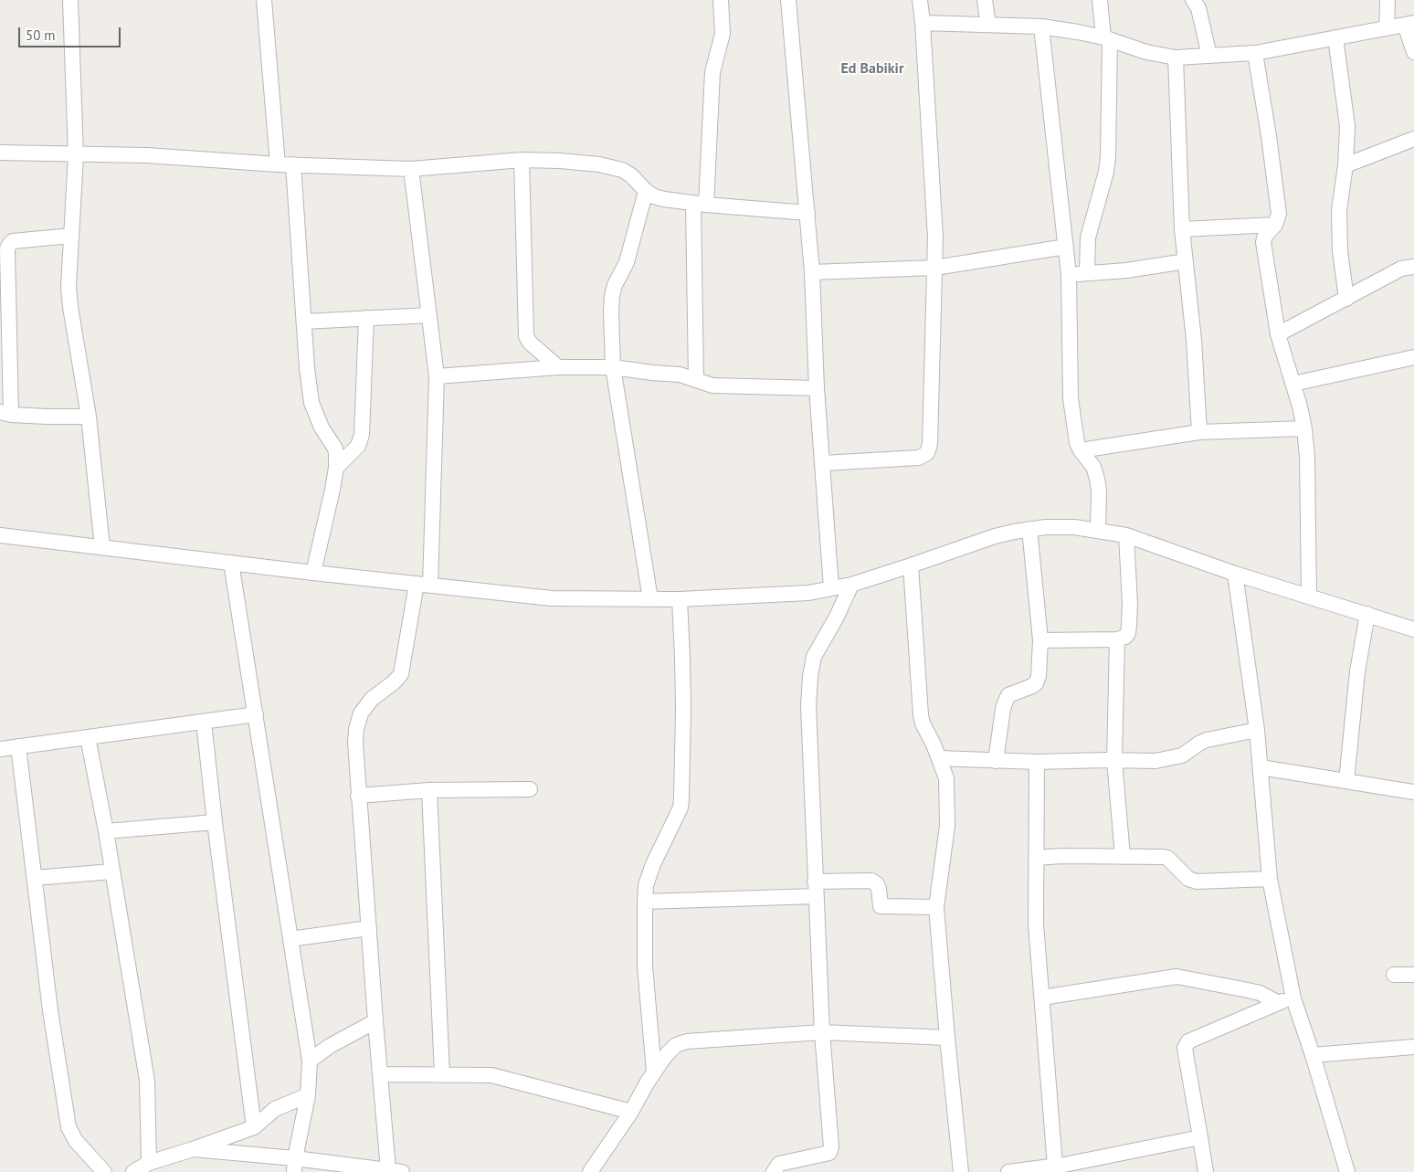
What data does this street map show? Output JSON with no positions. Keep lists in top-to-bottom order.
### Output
{
  "districts": ["Ed Babikir"],
  "scale_bar": "50 m"
}
